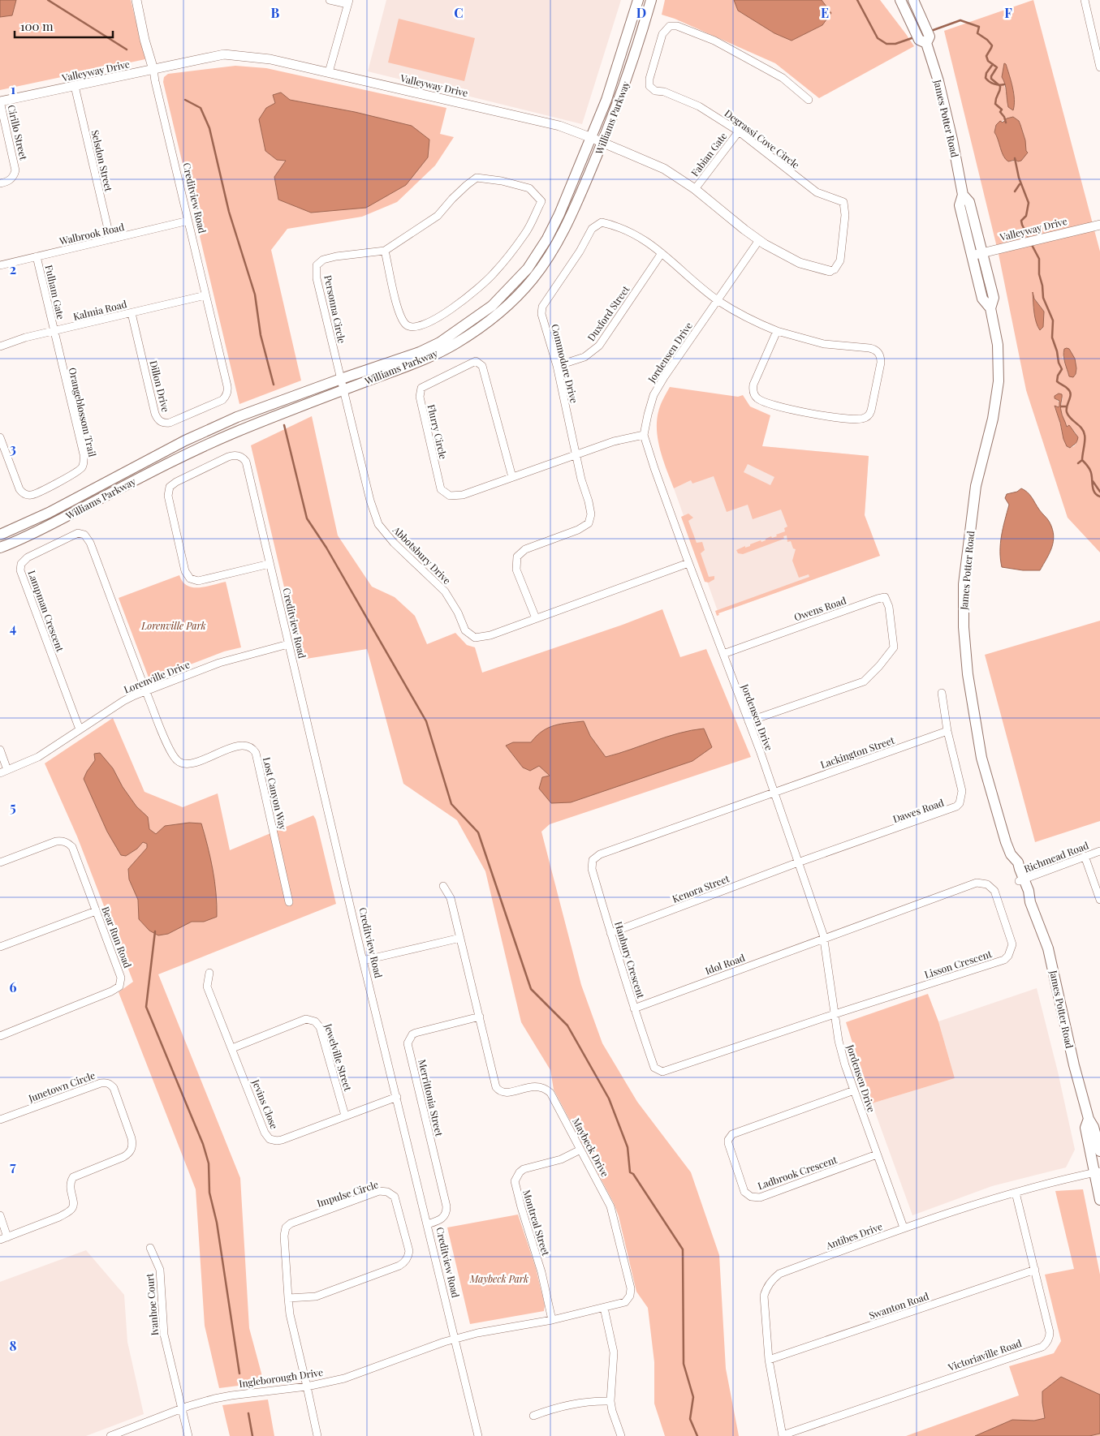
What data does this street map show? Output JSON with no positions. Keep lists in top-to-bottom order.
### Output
{
  "streets": {
    "main road": ["Williams Parkway", "James Potter Road"],
    "street": [
      "Valleyway Drive",
      "Cirillo Street",
      "Degrassi Cove Circle",
      "Fabian Gate",
      "Selsdon Street",
      "Creditview Road",
      "Walbrook Road",
      "Fulham Gate",
      "Personna Circle",
      "Kalmia Road",
      "Duxford Street",
      "Jordensen Drive",
      "Commodore Drive",
      "Dillon Drive",
      "Orangeblossom Trail",
      "Flurry Circle",
      "Abbotsbury Drive",
      "Owens Road",
      "Lampman Crescent",
      "Lorenville Drive",
      "Lackington Street",
      "Lost Canyon Way",
      "Dawes Road",
      "Richmead Road",
      "Kenora Street",
      "Bear Run Road",
      "Hanbury Crescent",
      "Idol Road",
      "Lisson Crescent",
      "Jewelville Street",
      "Junetown Circle",
      "Merrittonia Street",
      "Jevins Close",
      "Maybeck Drive",
      "Ladbrook Crescent",
      "Impulse Circle",
      "Montreal Street",
      "Antibes Drive",
      "Ivanhoe Court",
      "Swanton Road",
      "Victoriaville Road",
      "Ingleborough Drive"
    ]
  },
  "crossings": [
    ["Valleyway Drive", "Williams Parkway"],
    ["Valleyway Drive", "James Potter Road"],
    ["Valleyway Drive", "Cirillo Street"],
    ["Valleyway Drive", "Degrassi Cove Circle"],
    ["Valleyway Drive", "Fabian Gate"],
    ["Valleyway Drive", "Selsdon Street"],
    ["Valleyway Drive", "Creditview Road"],
    ["Valleyway Drive", "Jordensen Drive"],
    ["Williams Parkway", "Personna Circle"],
    ["Williams Parkway", "Abbotsbury Drive"],
    ["James Potter Road", "Richmead Road"],
    ["James Potter Road", "Antibes Drive"],
    ["Degrassi Cove Circle", "Fabian Gate"],
    ["Selsdon Street", "Walbrook Road"],
    ["Creditview Road", "Walbrook Road"],
    ["Creditview Road", "Kalmia Road"],
    ["Creditview Road", "Dillon Drive"],
    ["Creditview Road", "Lorenville Drive"],
    ["Creditview Road", "Merrittonia Street"],
    ["Creditview Road", "Jevins Close"],
    ["Creditview Road", "Maybeck Drive"],
    ["Creditview Road", "Ingleborough Drive"],
    ["Walbrook Road", "Fulham Gate"],
    ["Fulham Gate", "Kalmia Road"],
    ["Fulham Gate", "Orangeblossom Trail"],
    ["Personna Circle", "Abbotsbury Drive"],
    ["Kalmia Road", "Dillon Drive"],
    ["Kalmia Road", "Orangeblossom Trail"],
    ["Duxford Street", "Commodore Drive"],
    ["Jordensen Drive", "Commodore Drive"],
    ["Jordensen Drive", "Flurry Circle"],
    ["Jordensen Drive", "Abbotsbury Drive"],
    ["Jordensen Drive", "Owens Road"],
    ["Jordensen Drive", "Lackington Street"],
    ["Jordensen Drive", "Dawes Road"],
    ["Jordensen Drive", "Kenora Street"],
    ["Jordensen Drive", "Hanbury Crescent"],
    ["Jordensen Drive", "Idol Road"],
    ["Jordensen Drive", "Lisson Crescent"],
    ["Jordensen Drive", "Ladbrook Crescent"],
    ["Jordensen Drive", "Antibes Drive"],
    ["Commodore Drive", "Flurry Circle"],
    ["Commodore Drive", "Abbotsbury Drive"],
    ["Lampman Crescent", "Lorenville Drive"],
    ["Lampman Crescent", "Lost Canyon Way"],
    ["Lorenville Drive", "Lost Canyon Way"],
    ["Lackington Street", "Dawes Road"],
    ["Lackington Street", "Hanbury Crescent"],
    ["Dawes Road", "Kenora Street"],
    ["Kenora Street", "Hanbury Crescent"],
    ["Hanbury Crescent", "Idol Road"],
    ["Hanbury Crescent", "Lisson Crescent"],
    ["Idol Road", "Lisson Crescent"],
    ["Jewelville Street", "Jevins Close"],
    ["Merrittonia Street", "Maybeck Drive"],
    ["Maybeck Drive", "Montreal Street"],
    ["Maybeck Drive", "Ingleborough Drive"],
    ["Impulse Circle", "Ingleborough Drive"],
    ["Antibes Drive", "Swanton Road"],
    ["Antibes Drive", "Victoriaville Road"],
    ["Ivanhoe Court", "Ingleborough Drive"],
    ["Swanton Road", "Victoriaville Road"]
  ],
  "parks": ["Lorenville Park", "Maybeck Park"],
  "scale_bar": "100 m",
  "grid": {
    "columns": [
      "B",
      "C",
      "D",
      "E",
      "F"
    ],
    "rows": [
      "1",
      "2",
      "3",
      "4",
      "5",
      "6",
      "7",
      "8"
    ]
  }
}
